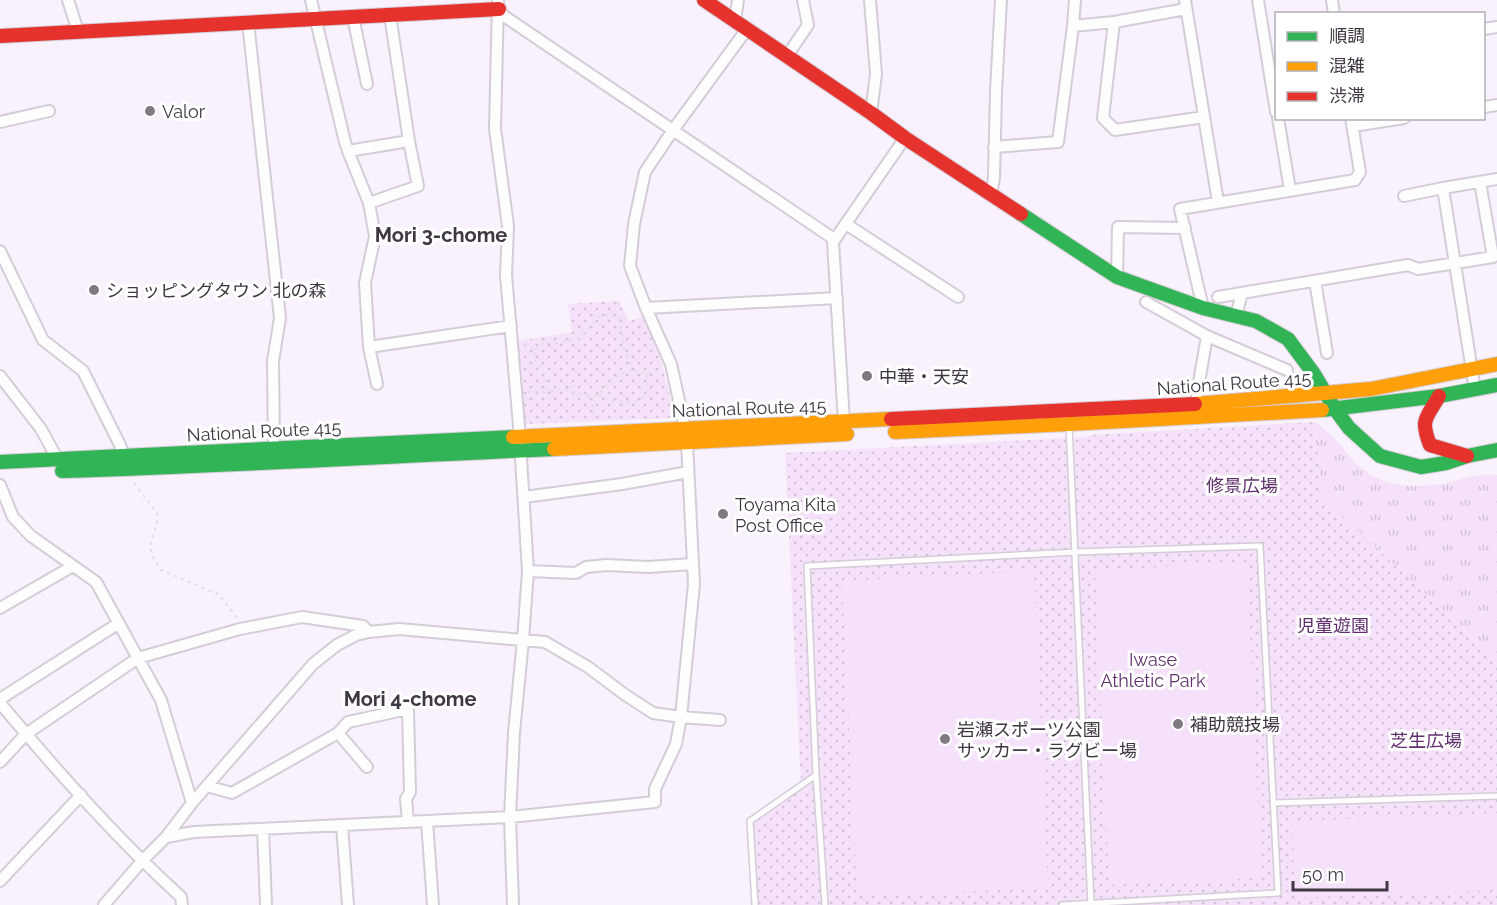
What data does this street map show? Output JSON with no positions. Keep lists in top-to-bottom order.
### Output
{
  "streets": {
    "main road": ["National Route 415"]
  },
  "districts": ["Mori 3-chome", "Mori 4-chome"],
  "parks": [
    "修景広場",
    "児童遊園",
    "Iwase Athletic Park",
    "芝生広場"
  ],
  "places": [
    "Valor",
    "ショッピングタウン 北の森",
    "中華・天安",
    "Toyama Kita Post Office",
    "補助競技場",
    "岩瀬スポーツ公園 サッカー・ラグビー場"
  ],
  "legend": ["順調", "混雑", "渋滞"],
  "scale_bar": "50 m"
}
